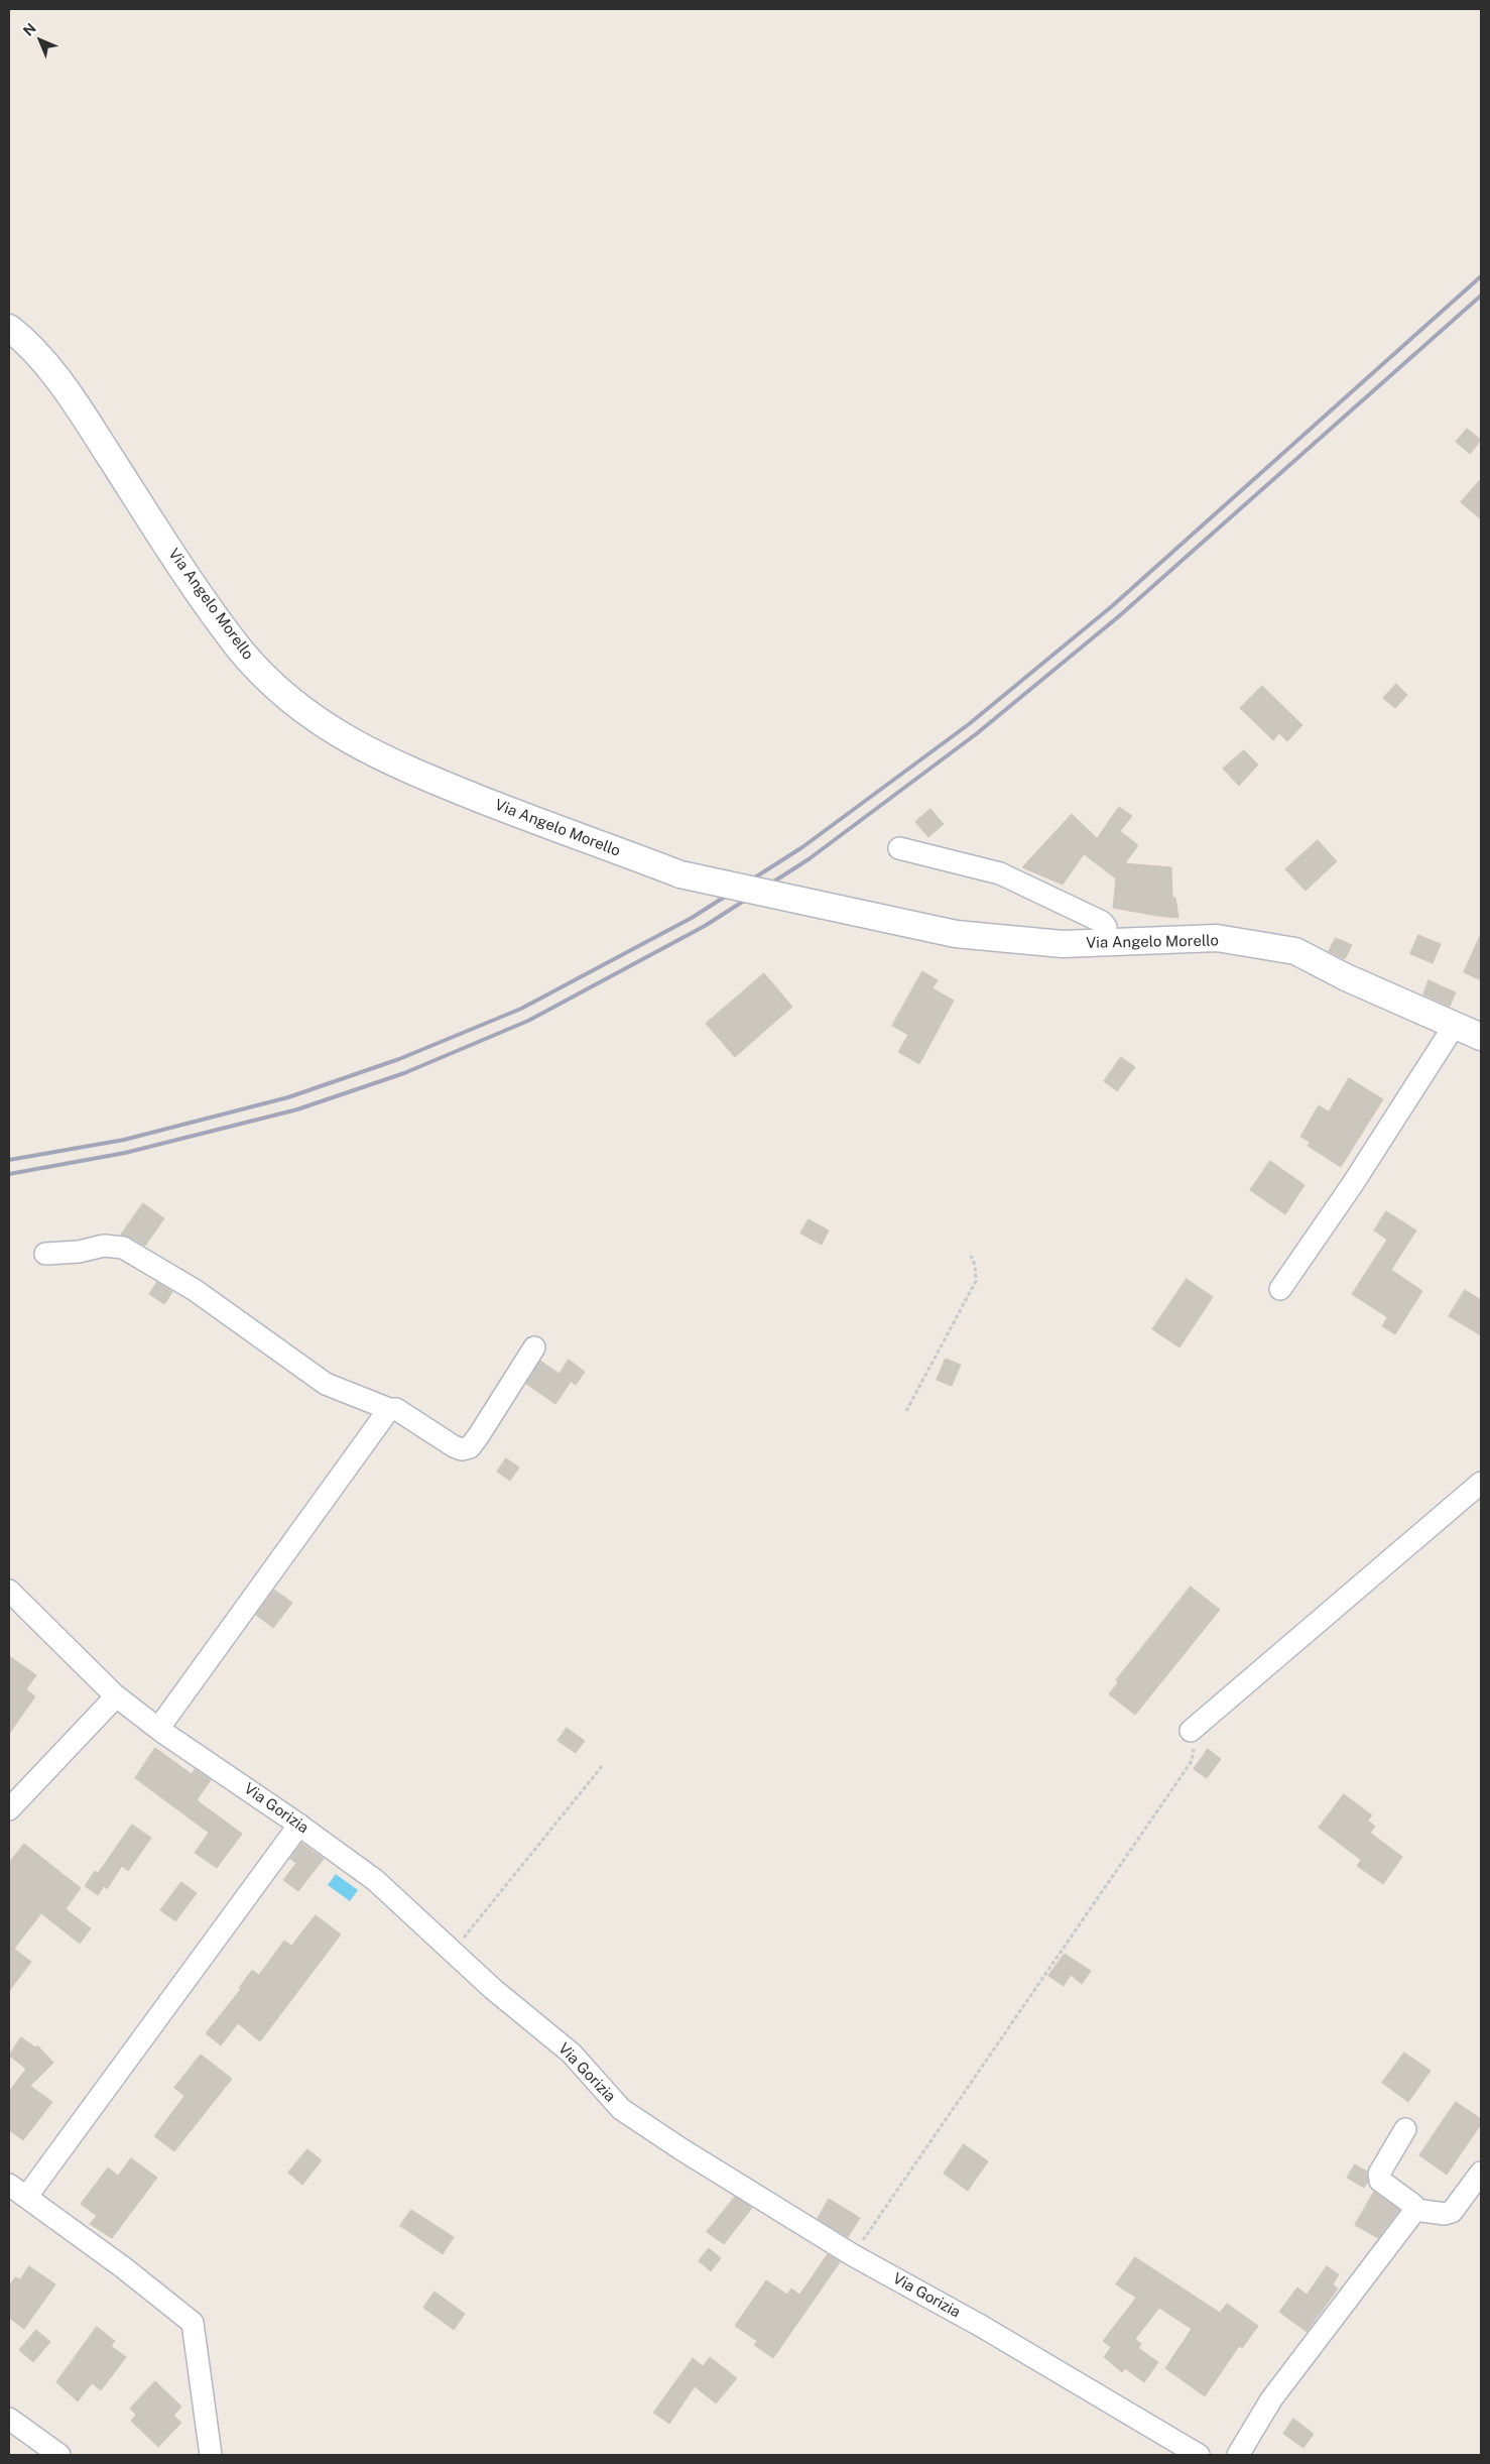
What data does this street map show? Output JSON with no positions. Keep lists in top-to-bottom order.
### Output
{
  "streets": {
    "street": ["Via Angelo Morello", "Via Gorizia"]
  },
  "north": "top left"
}
